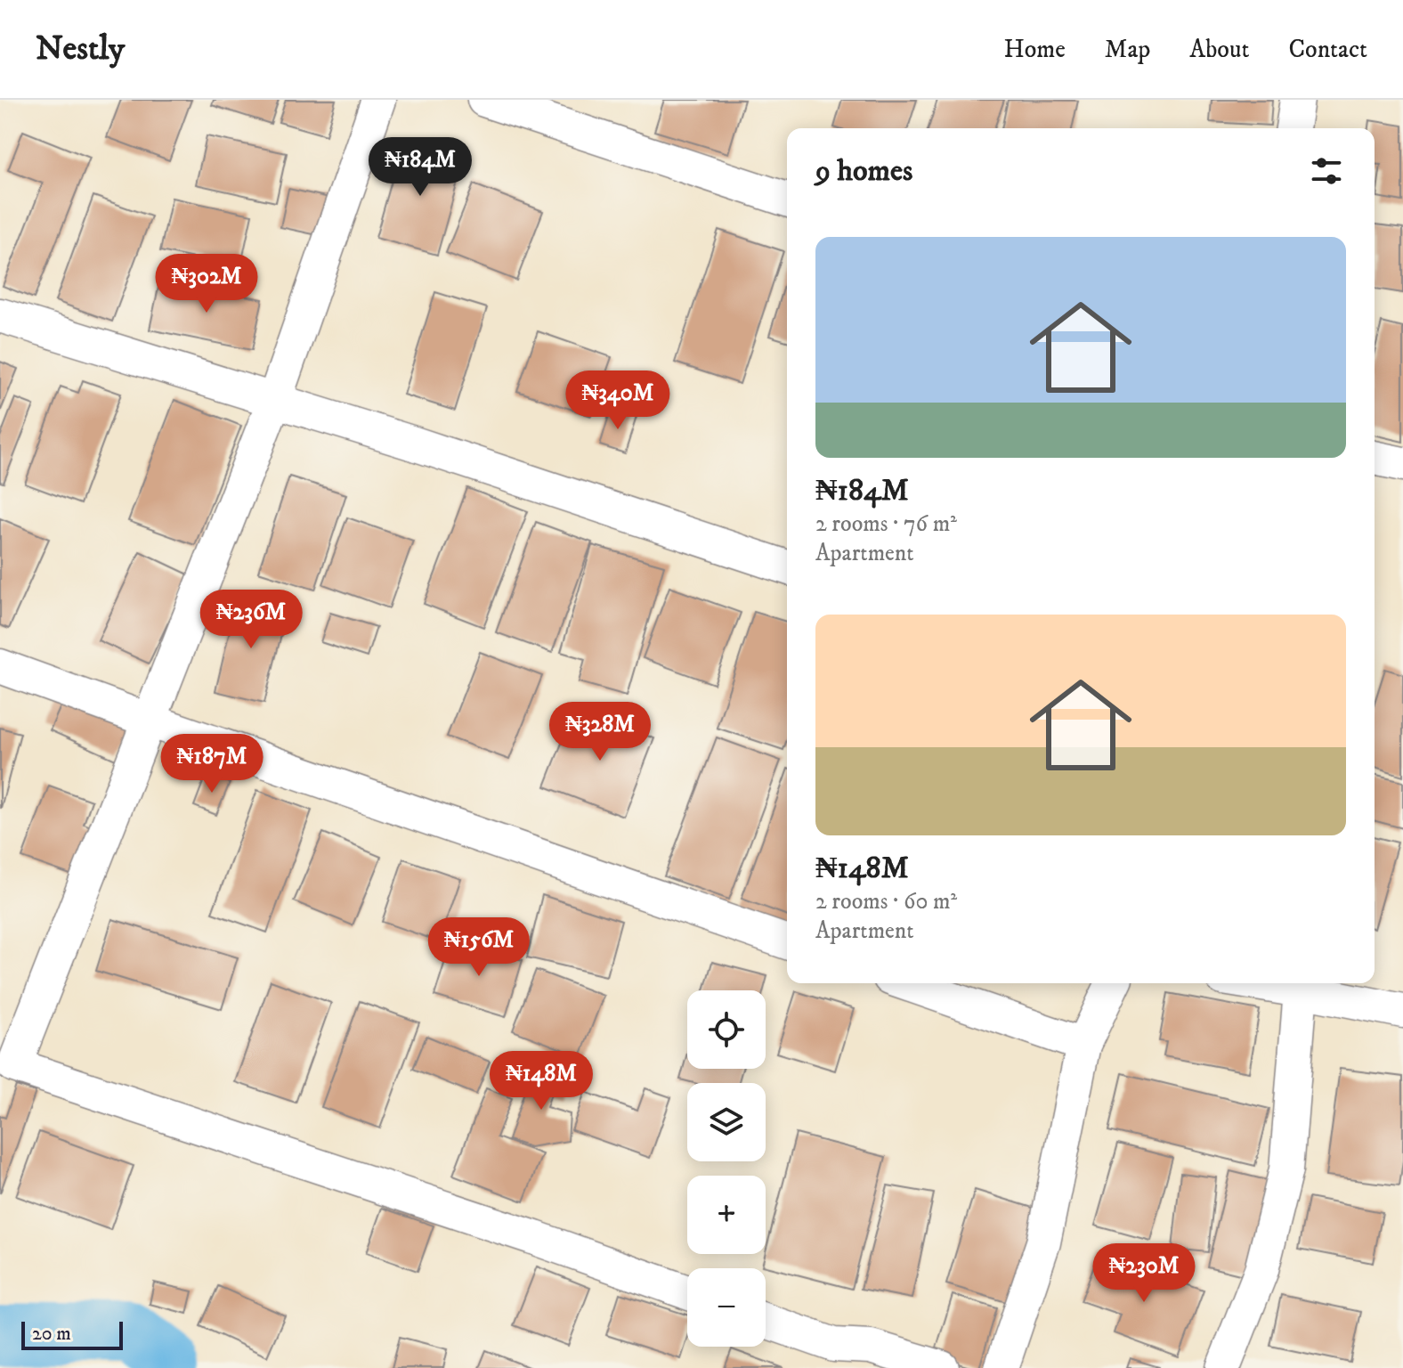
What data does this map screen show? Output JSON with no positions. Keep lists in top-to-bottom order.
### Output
{
  "scale_bar": "20 m",
  "page": {
    "header": "Nestly",
    "nav": [
      "Home",
      "Map",
      "About",
      "Contact"
    ],
    "heading": "9 homes",
    "price": [
      "₦184M",
      "₦302M",
      "₦340M",
      "₦236M",
      "₦328M",
      "₦187M",
      "₦156M",
      "₦148M",
      "₦230M"
    ],
    "list": [
      {
        "name": "₦184M",
        "note": "2 rooms · 76 m² · Apartment"
      },
      {
        "name": "₦148M",
        "note": "2 rooms · 60 m² · Apartment"
      }
    ],
    "map_buttons": ["+", "−"],
    "scale": "20 m"
  }
}
